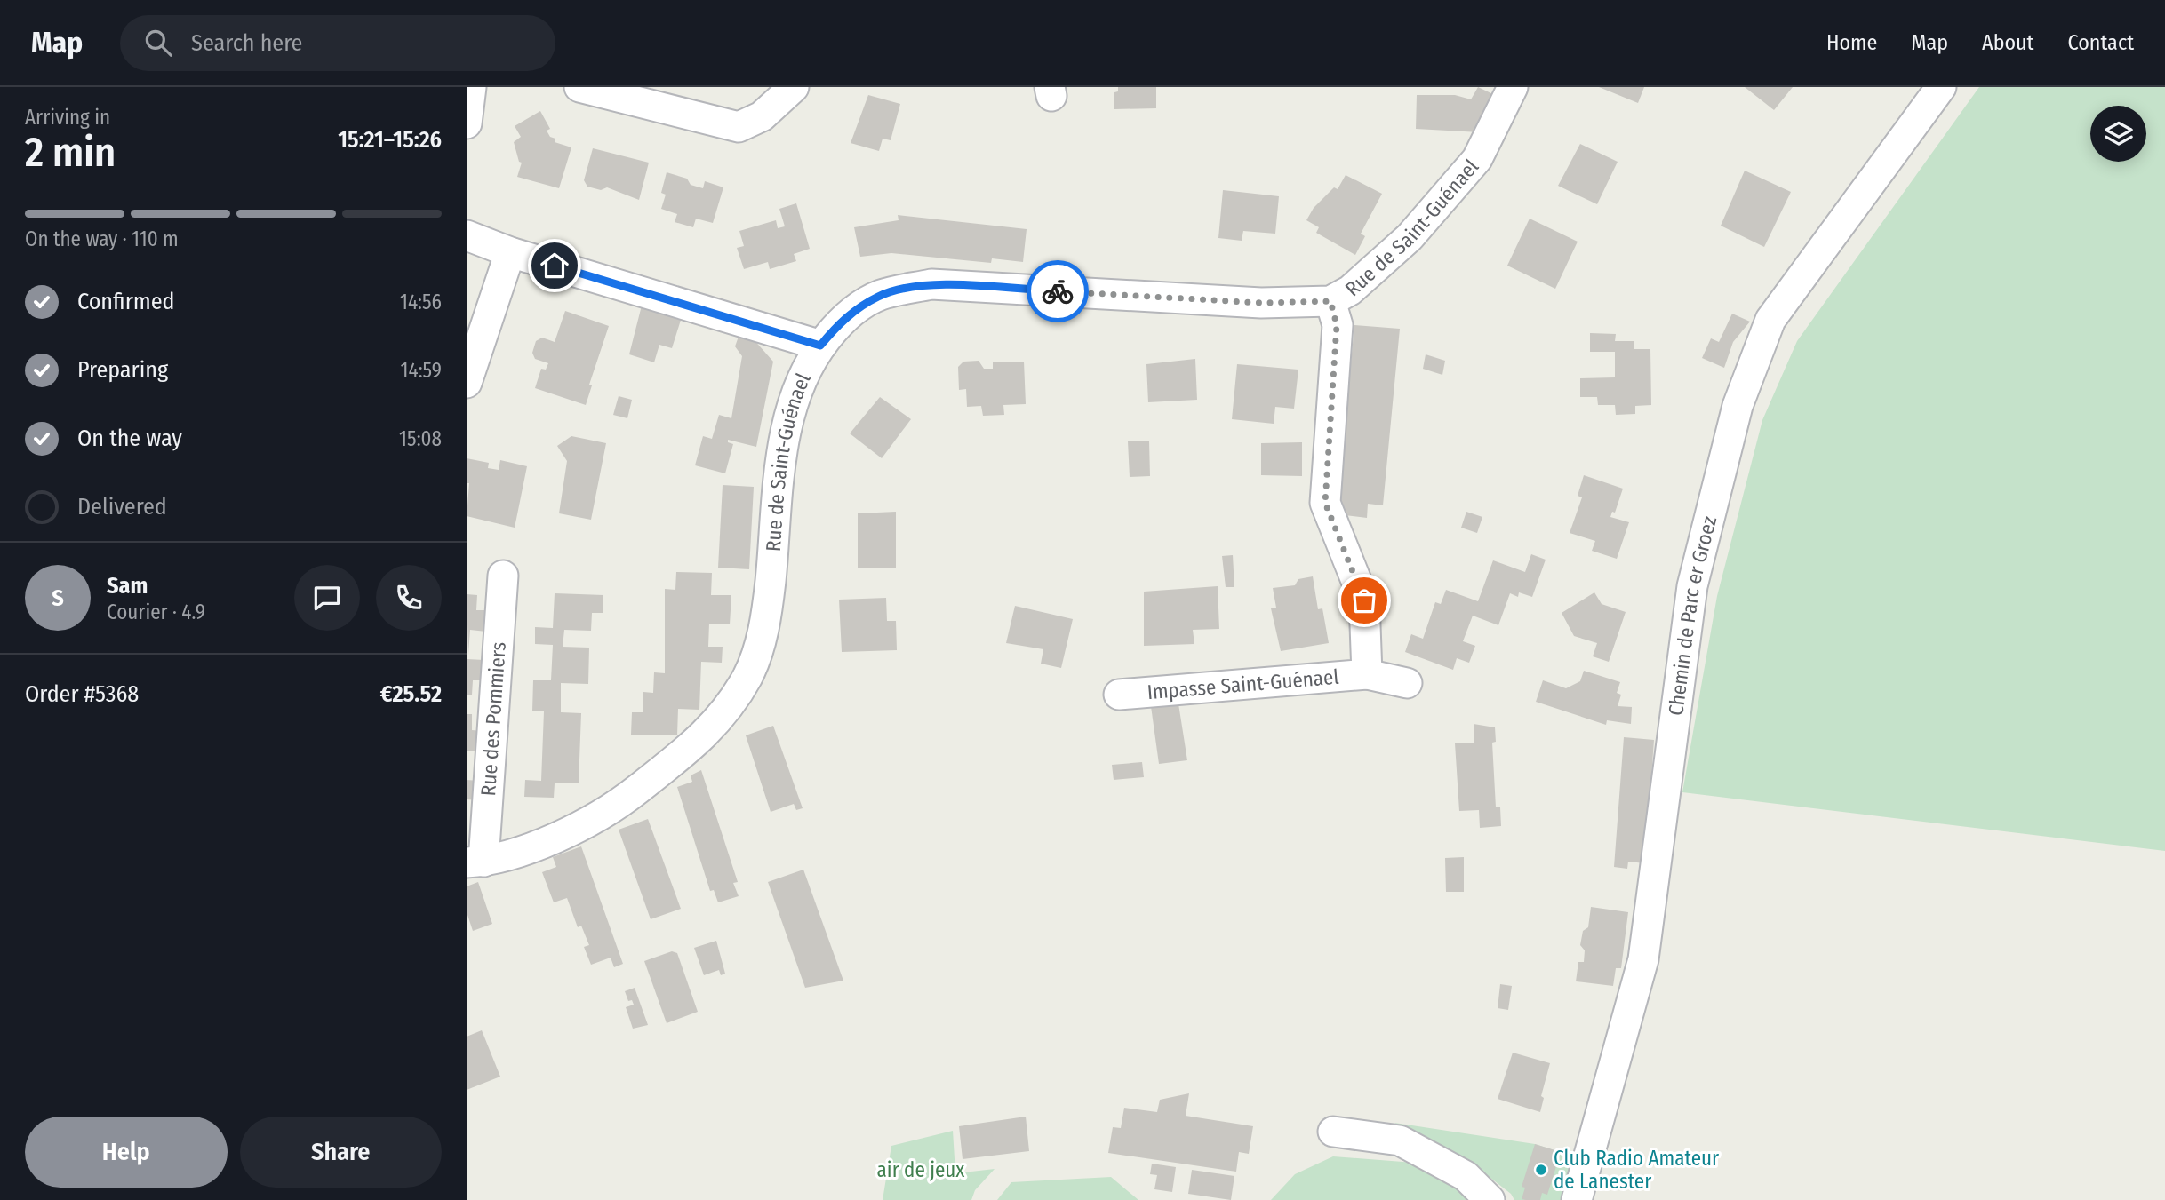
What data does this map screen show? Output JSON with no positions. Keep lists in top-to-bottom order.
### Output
{
  "streets": {
    "street": [
      "Rue de Saint-Guénael",
      "Chemin de Parc er Groez",
      "Impasse Saint-Guénael",
      "Rue des Pommiers"
    ]
  },
  "crossings": [
    ["Rue de Saint-Guénael", "Impasse Saint-Guénael"],
    ["Rue de Saint-Guénael", "Rue des Pommiers"]
  ],
  "parks": ["air de jeux"],
  "places": ["Club Radio Amateur de Lanester"],
  "page": {
    "header": "Map",
    "search": "Search here",
    "nav": [
      "Home",
      "Map",
      "About",
      "Contact"
    ],
    "heading": ["2 min", "Arriving in", "15:21–15:26"],
    "panel": [
      "Sam",
      "Courier · 4.9",
      "Order #5368",
      "€25.52"
    ],
    "bar": "On the way · 110 m",
    "list": [
      ["Confirmed", "14:56"],
      ["Preparing", "14:59"],
      ["On the way", "15:08"],
      "Delivered"
    ],
    "round": "S",
    "buttons": ["Help", "Share"]
  }
}
